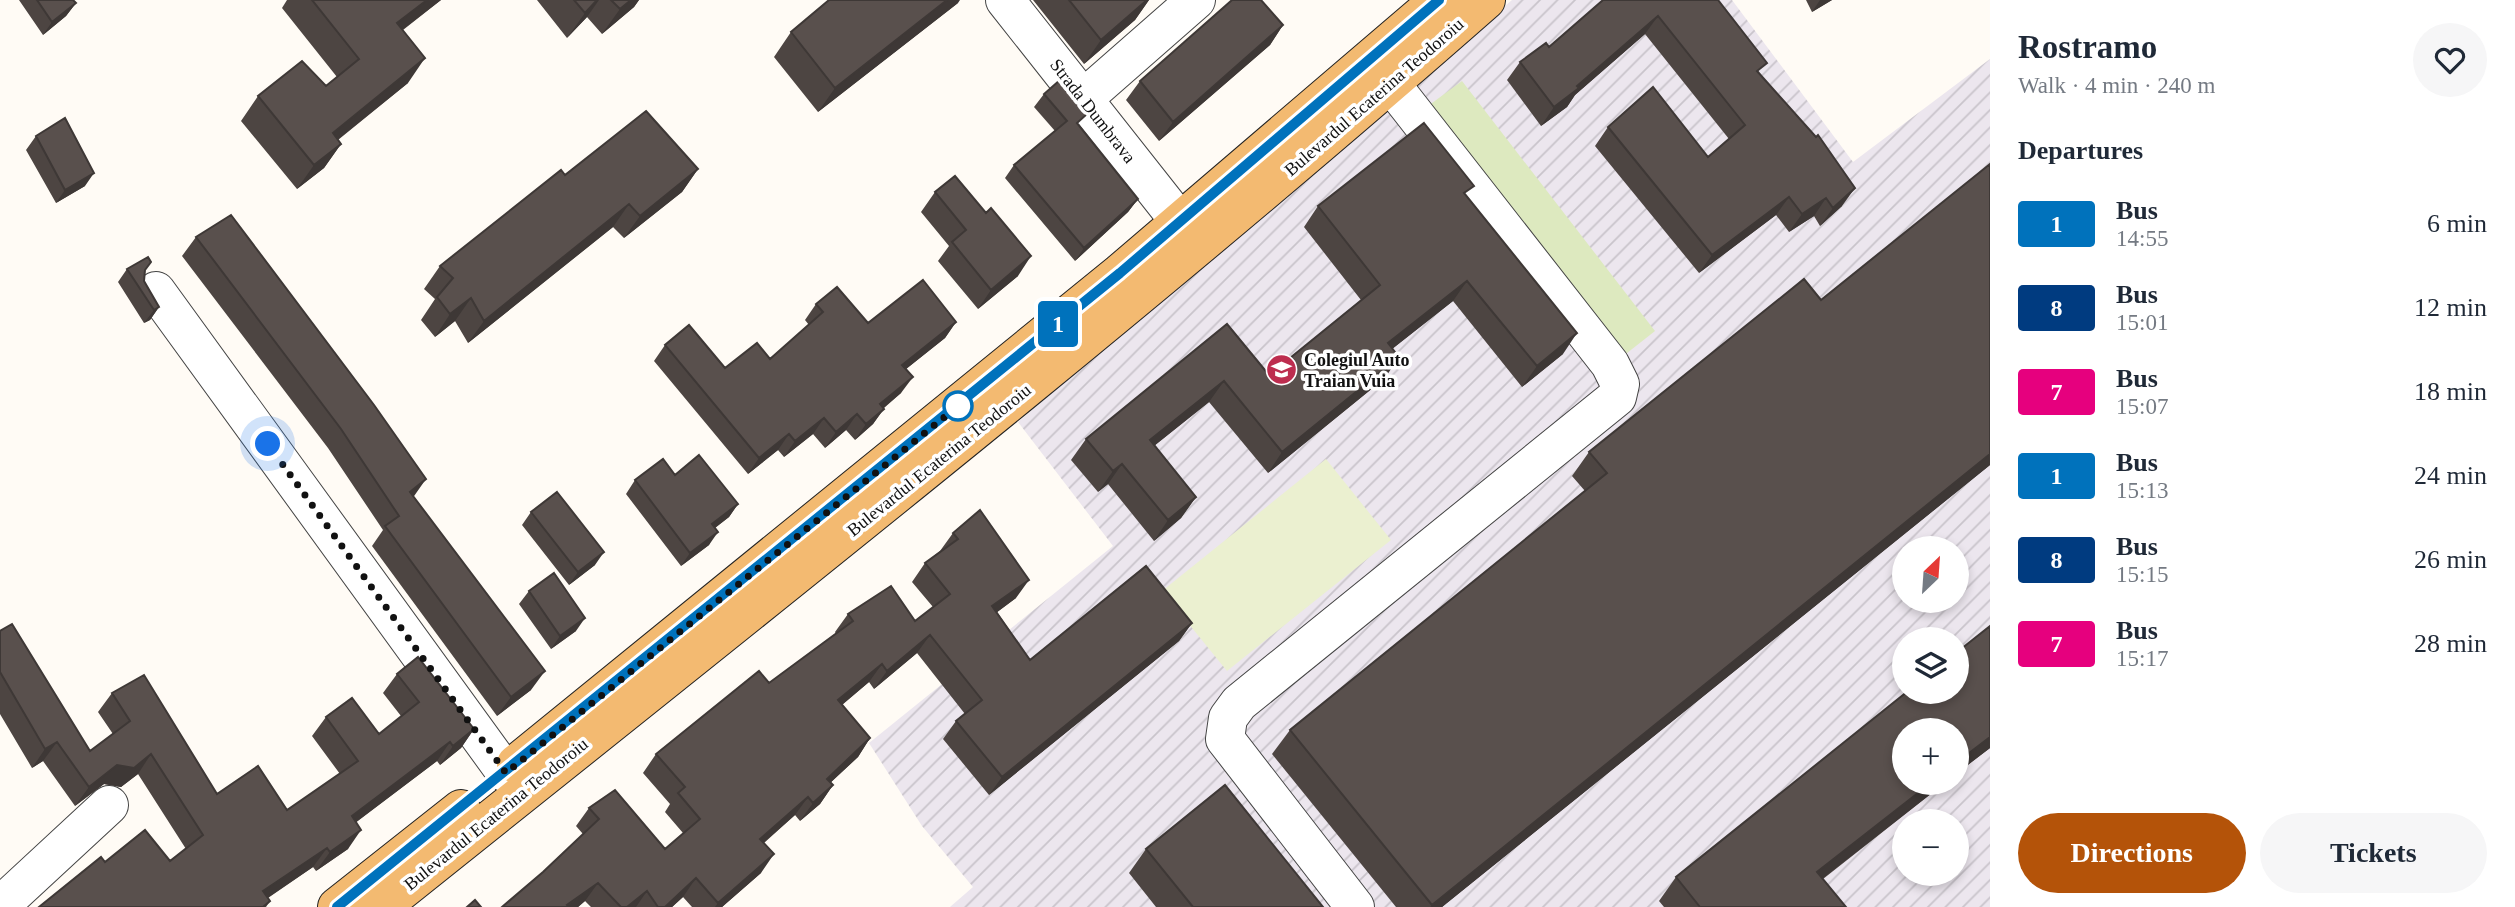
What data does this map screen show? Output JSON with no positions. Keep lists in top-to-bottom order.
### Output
{
  "streets": {
    "main road": ["Bulevardul Ecaterina Teodoroiu"],
    "street": ["Strada Dumbrava"]
  },
  "crossings": [
    ["Bulevardul Ecaterina Teodoroiu", "Strada Dumbrava"]
  ],
  "places": {
    "school or university": ["Colegiul Auto Traian Vuia"]
  },
  "lines": ["bus line 1"],
  "north": "top right",
  "page": {
    "on_map": "1",
    "heading": [
      ["Rostramo", "Walk · 4 min · 240 m"],
      "Departures"
    ],
    "list": [
      {
        "mark": "1",
        "name": "Bus",
        "note": "14:55",
        "value": "6 min"
      },
      {
        "mark": "8",
        "name": "Bus",
        "note": "15:01",
        "value": "12 min"
      },
      {
        "mark": "7",
        "name": "Bus",
        "note": "15:07",
        "value": "18 min"
      },
      {
        "mark": "1",
        "name": "Bus",
        "note": "15:13",
        "value": "24 min"
      },
      {
        "mark": "8",
        "name": "Bus",
        "note": "15:15",
        "value": "26 min"
      },
      {
        "mark": "7",
        "name": "Bus",
        "note": "15:17",
        "value": "28 min"
      }
    ],
    "map_buttons": ["+", "−"],
    "buttons": ["Directions", "Tickets"]
  }
}
